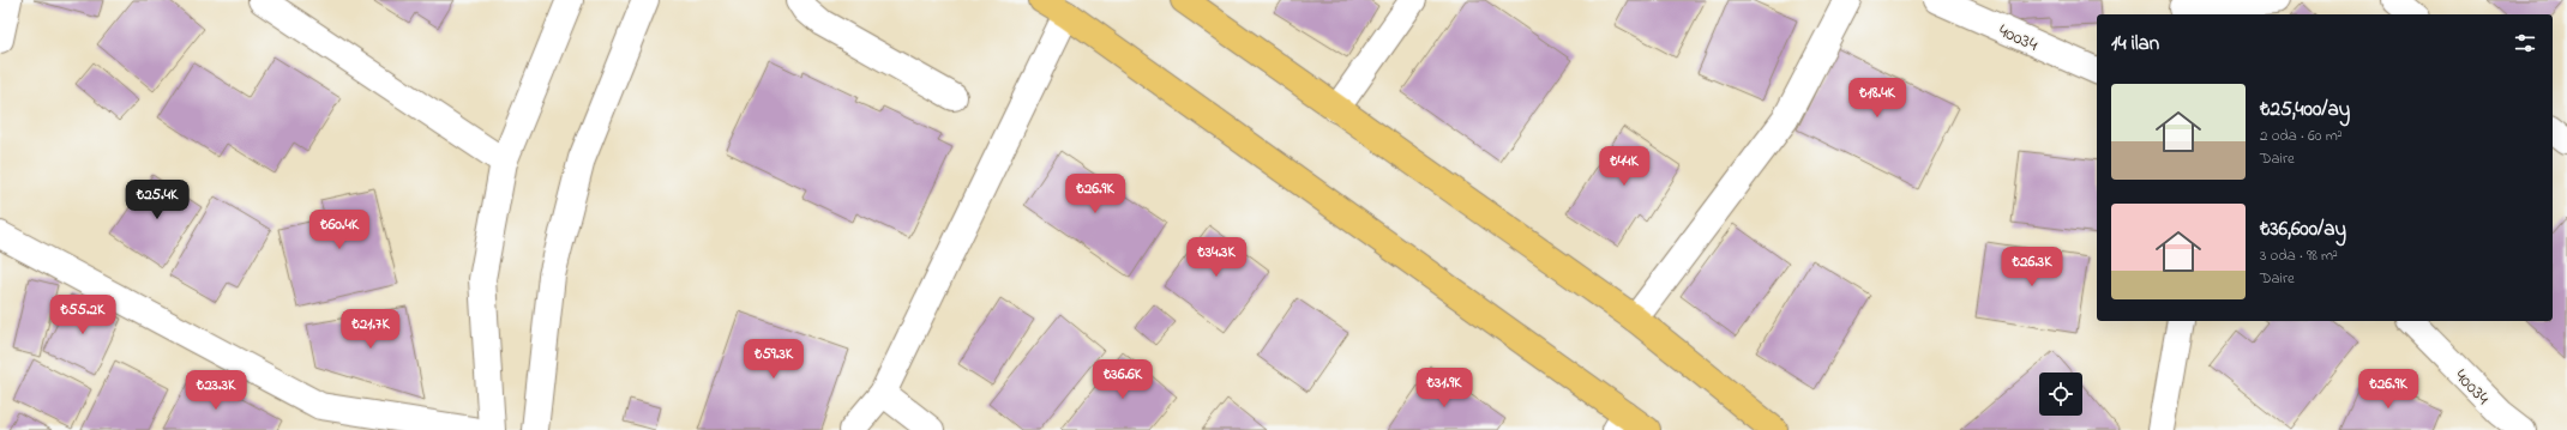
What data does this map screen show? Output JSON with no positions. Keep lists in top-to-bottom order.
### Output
{
  "streets": {
    "street": ["40034"]
  },
  "page": {
    "heading": "14 ilan",
    "list": [
      {
        "name": "₺25,400/ay",
        "note": "2 oda · 60 m² · Daire"
      },
      {
        "name": "₺36,600/ay",
        "note": "3 oda · 98 m² · Daire"
      }
    ],
    "price": [
      "₺18.4K",
      "₺44K",
      "₺26.9K",
      "₺25.4K",
      "₺60.4K",
      "₺34.3K",
      "₺26.3K",
      "₺55.2K",
      "₺21.7K",
      "₺59.3K",
      "₺36.6K",
      "₺31.9K",
      "₺26.9K",
      "₺23.3K"
    ]
  }
}
